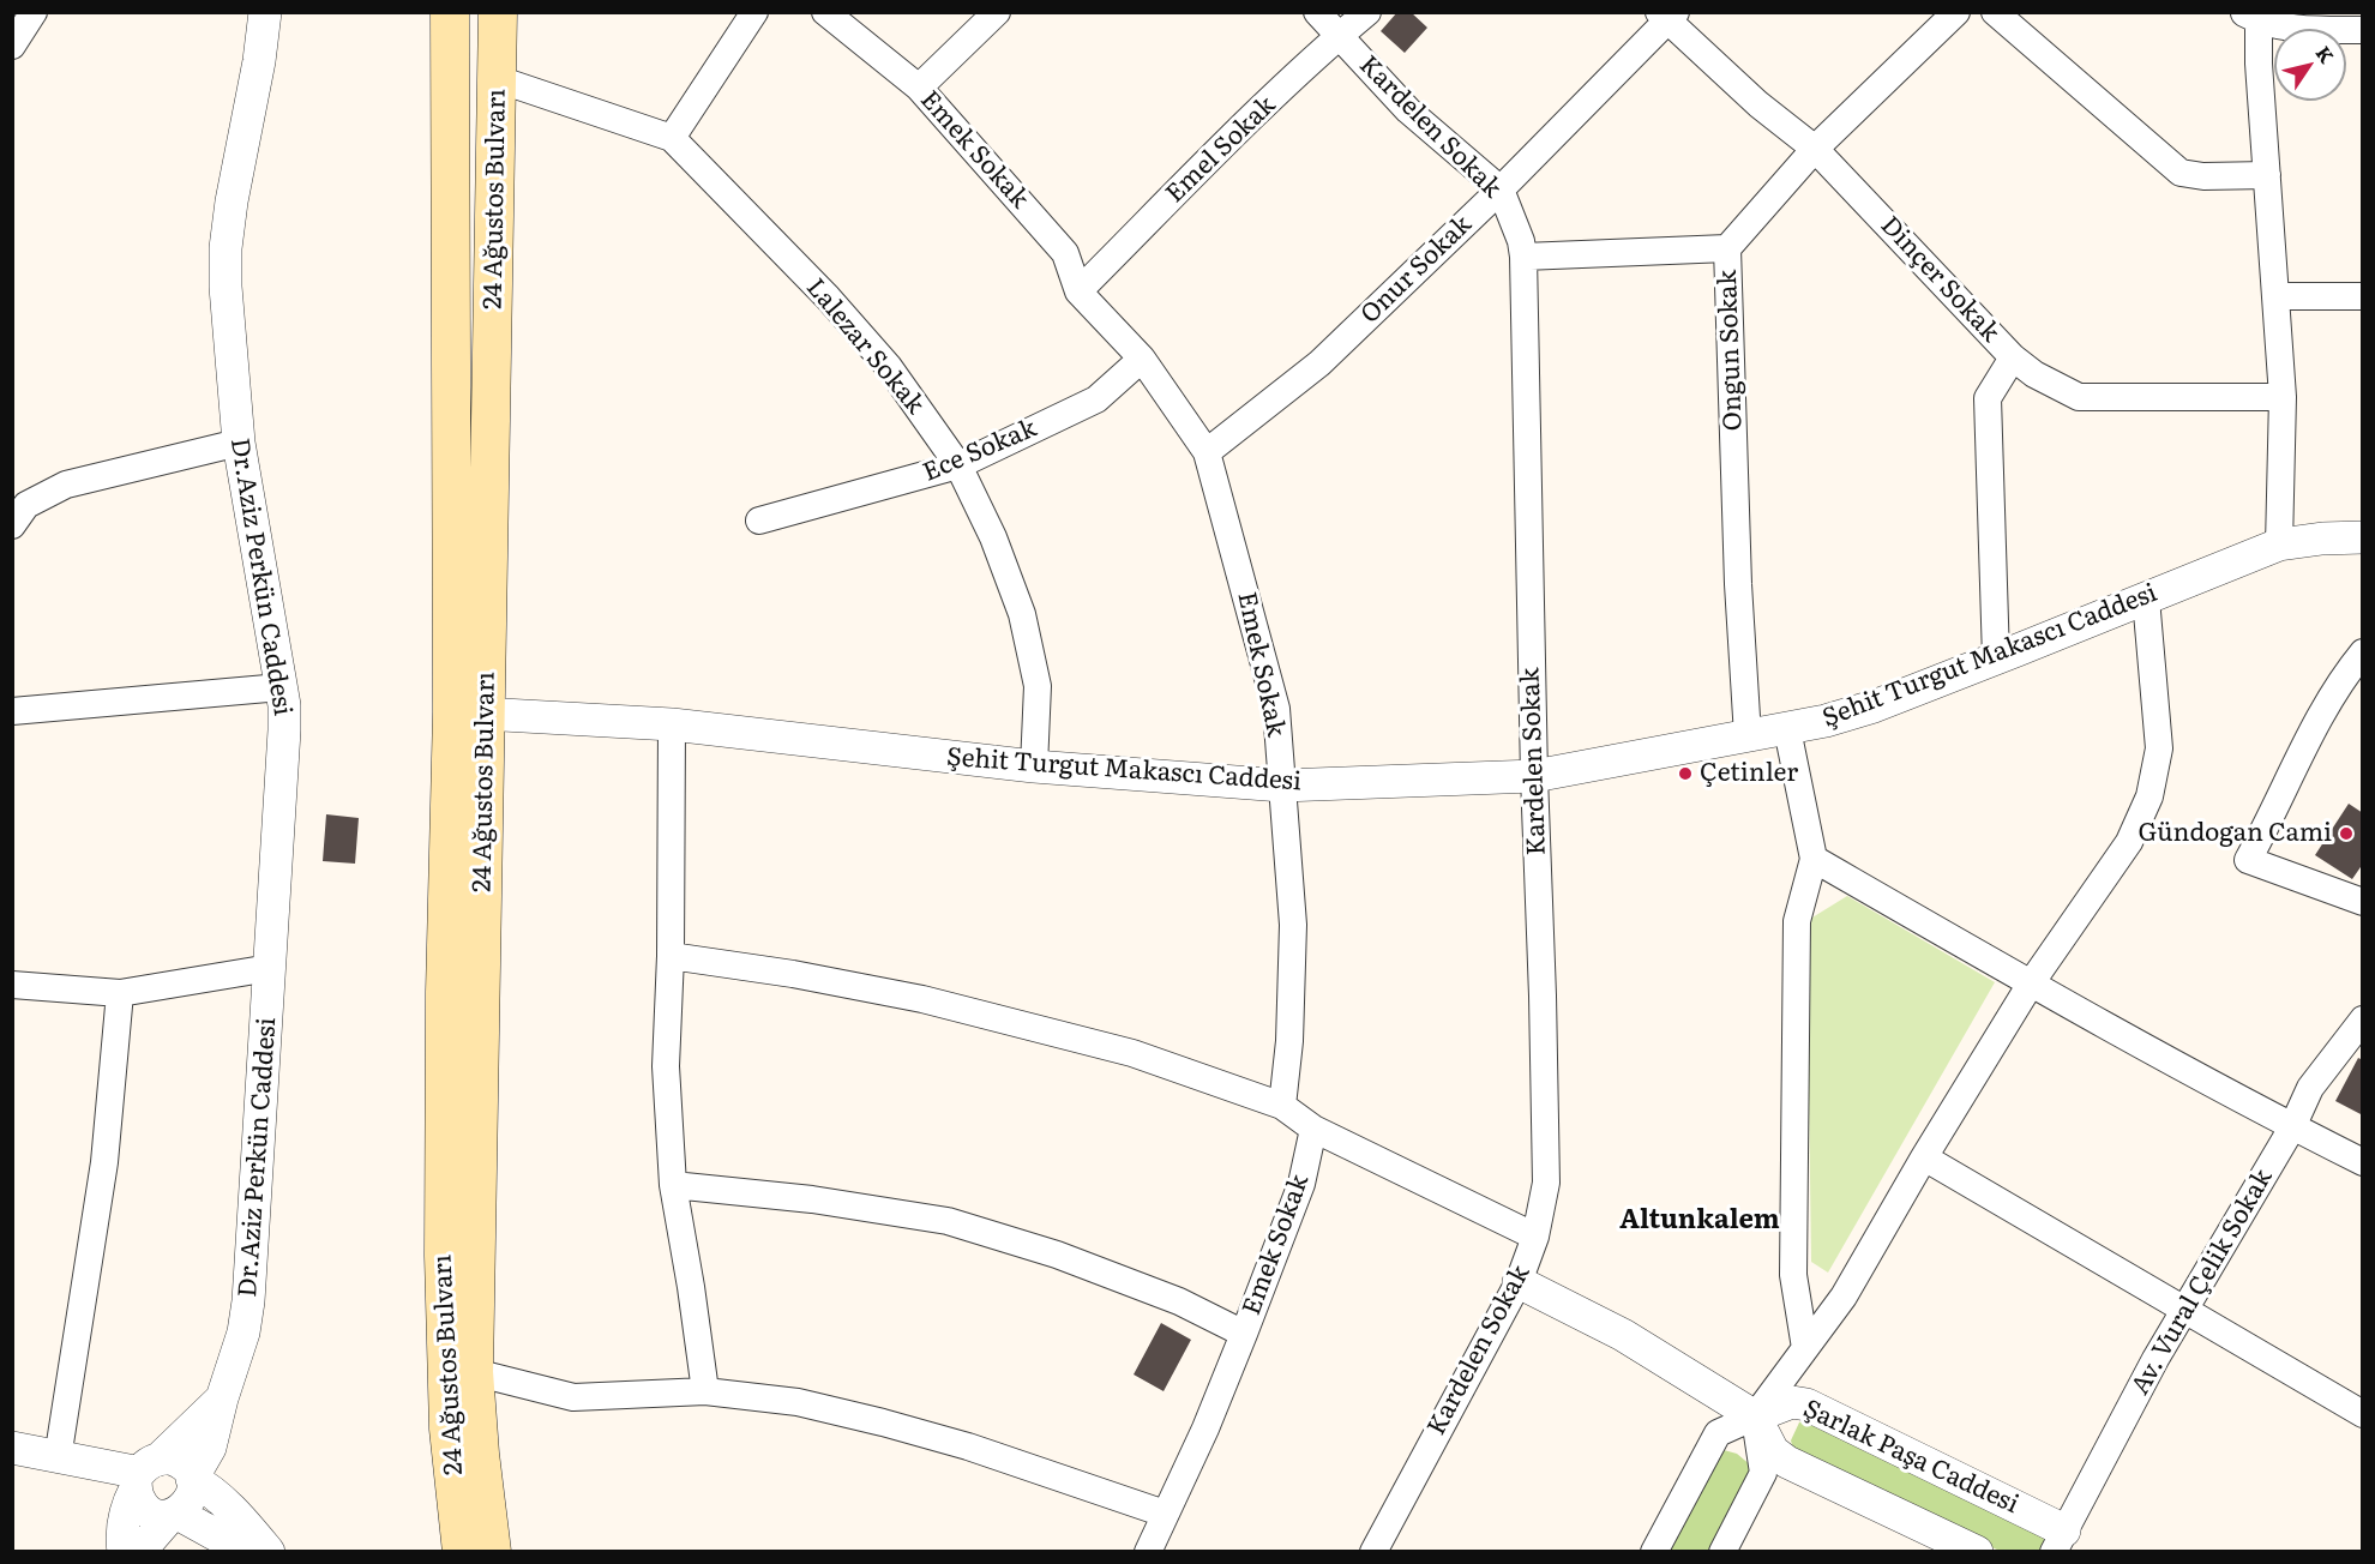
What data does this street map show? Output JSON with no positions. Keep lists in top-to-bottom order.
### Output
{
  "streets": {
    "main road": ["24 Ağustos Bulvarı"],
    "street": [
      "Kardelen Sokak",
      "Emek Sokak",
      "Emel Sokak",
      "Onur Sokak",
      "Dinçer Sokak",
      "Lalezar Sokak",
      "Ongun Sokak",
      "Ece Sokak",
      "Dr.Aziz Perkün Caddesi",
      "Şehit Turgut Makascı Caddesi",
      "Av. Vural Çelik Sokak",
      "Şarlak Paşa Caddesi"
    ]
  },
  "crossings": [
    ["Kardelen Sokak", "Emel Sokak"],
    ["Kardelen Sokak", "Onur Sokak"],
    ["Kardelen Sokak", "Şehit Turgut Makascı Caddesi"],
    ["Emek Sokak", "Emel Sokak"],
    ["Emek Sokak", "Onur Sokak"],
    ["Emek Sokak", "Ece Sokak"],
    ["Emek Sokak", "Şehit Turgut Makascı Caddesi"],
    ["24 Ağustos Bulvarı", "Lalezar Sokak"],
    ["24 Ağustos Bulvarı", "Şehit Turgut Makascı Caddesi"],
    ["Onur Sokak", "Dinçer Sokak"],
    ["Dinçer Sokak", "Ongun Sokak"],
    ["Lalezar Sokak", "Ece Sokak"],
    ["Lalezar Sokak", "Şehit Turgut Makascı Caddesi"],
    ["Ongun Sokak", "Şehit Turgut Makascı Caddesi"],
    ["Av. Vural Çelik Sokak", "Şarlak Paşa Caddesi"]
  ],
  "districts": ["Altunkalem"],
  "places": ["Çetinler", "Gündogan Cami"],
  "north": "top right"
}
